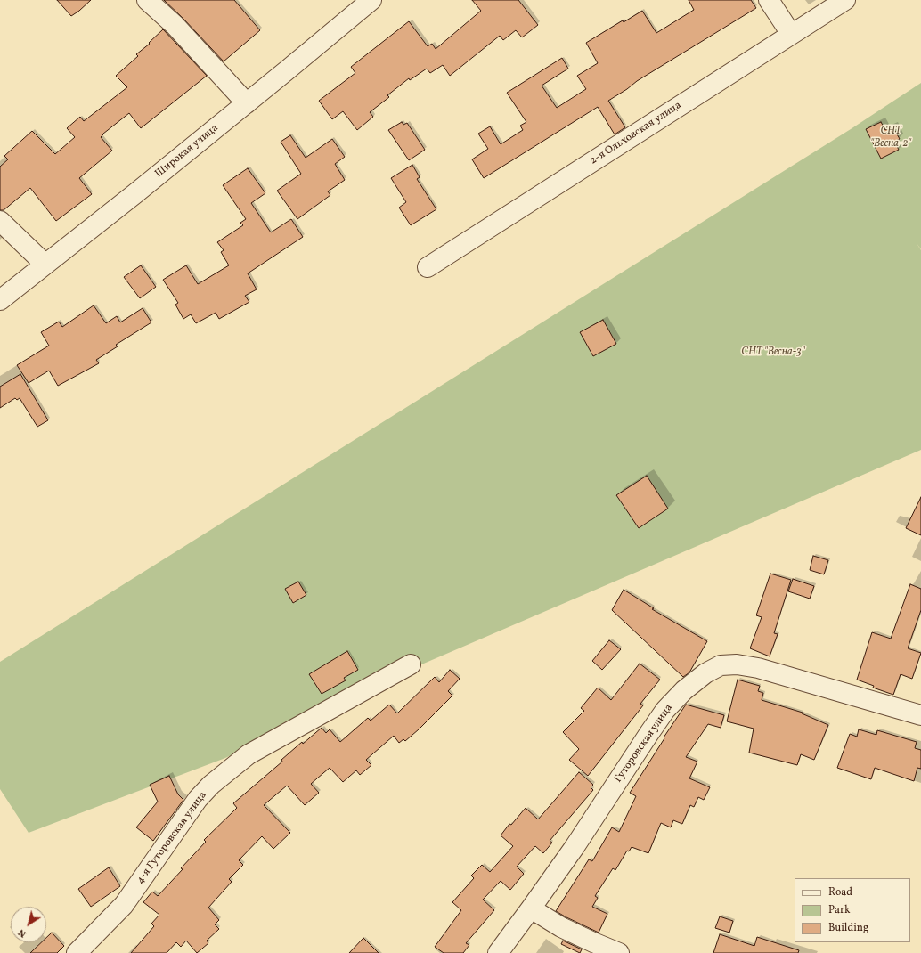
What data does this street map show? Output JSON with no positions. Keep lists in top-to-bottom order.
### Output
{
  "streets": {
    "street": [
      "2-я Ольховская улица",
      "Широкая улица",
      "Гуторовская улица",
      "4-я Гуторовская улица"
    ]
  },
  "parks": ["СНТ \"Весна-2\"", "СНТ \"Весна-3\""],
  "legend": ["Road", "Park", "Building"],
  "north": "bottom left"
}
